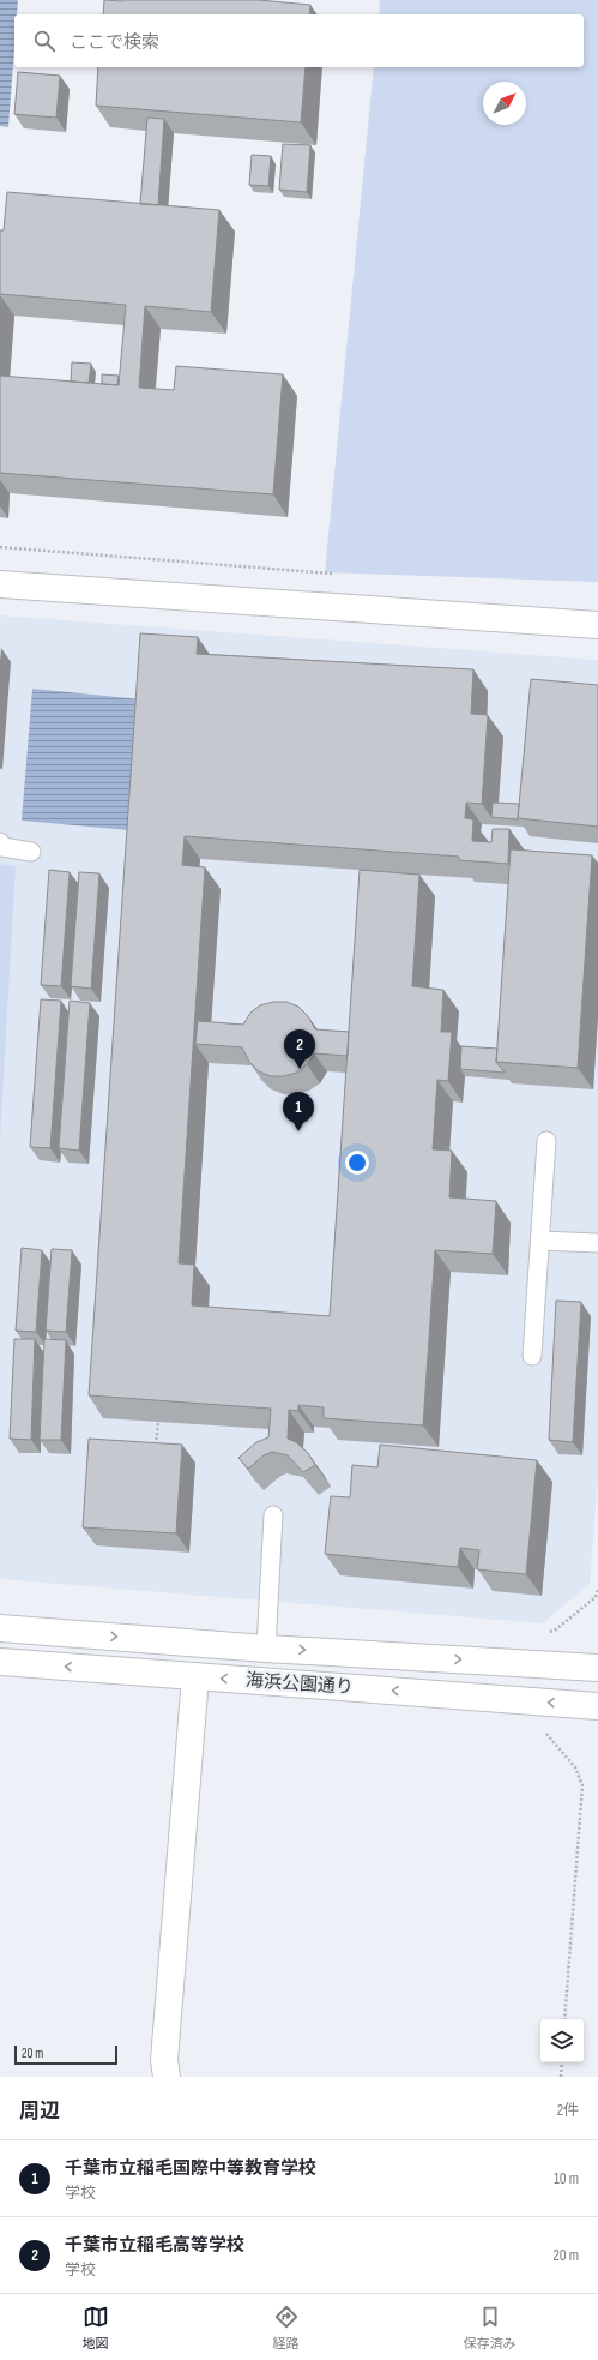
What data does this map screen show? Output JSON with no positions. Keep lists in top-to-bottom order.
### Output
{
  "streets": {
    "street": ["海浜公園通り"]
  },
  "scale_bar": "20 m",
  "north": "top right",
  "page": {
    "search": "ここで検索",
    "pins": ["2", "1"],
    "scale": "20 m",
    "heading": ["周辺", "2件"],
    "list": [
      {
        "mark": "1",
        "name": "千葉市立稲毛国際中等教育学校",
        "note": "学校",
        "value": "10 m"
      },
      {
        "mark": "2",
        "name": "千葉市立稲毛高等学校",
        "note": "学校",
        "value": "20 m"
      }
    ],
    "nav": ["地図", "経路", "保存済み"]
  }
}
